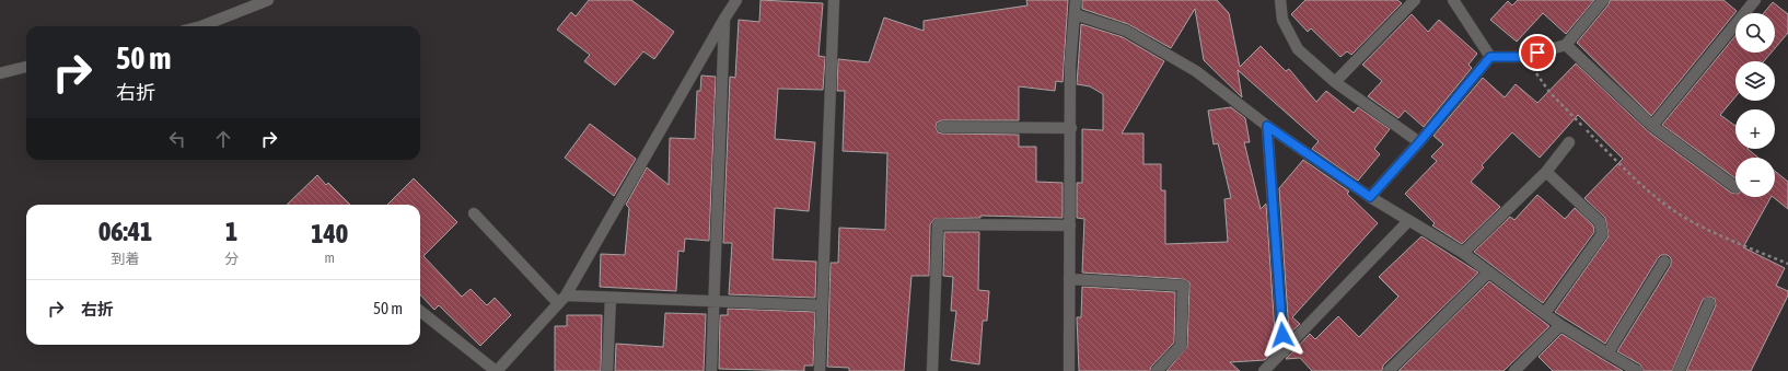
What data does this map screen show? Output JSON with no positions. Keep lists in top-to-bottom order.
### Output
{
  "page": {
    "map_buttons": ["+", "−"],
    "turn": ["50 m", "右折"],
    "eta": [
      "06:41",
      "到着",
      "1",
      "分",
      "140",
      "m"
    ],
    "list": [
      {
        "name": "右折",
        "value": "50 m"
      }
    ]
  }
}
